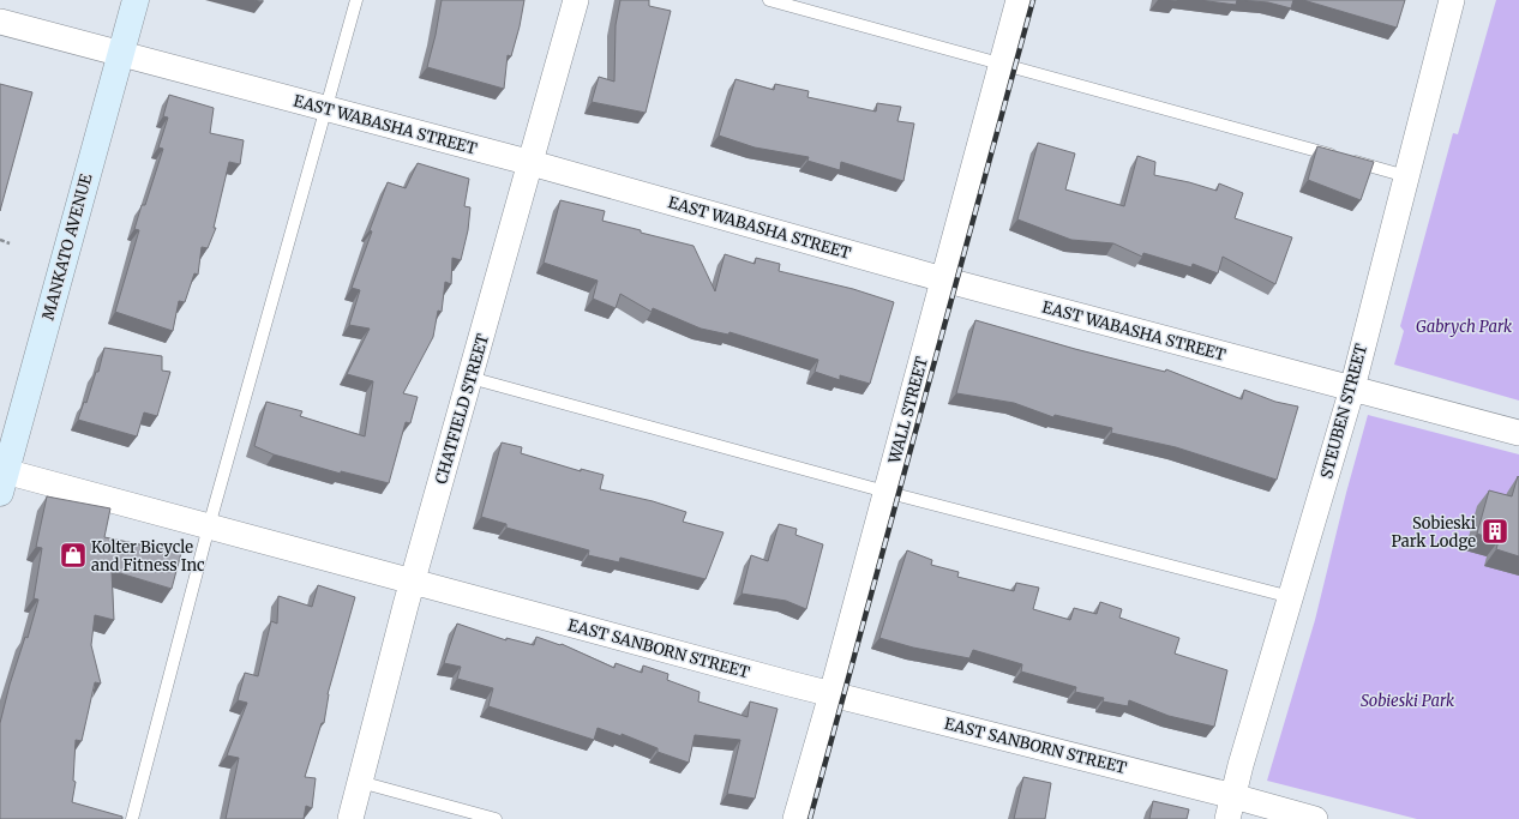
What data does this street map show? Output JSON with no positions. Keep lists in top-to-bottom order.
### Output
{
  "streets": {
    "main road": ["MANKATO AVENUE"],
    "street": [
      "EAST WABASHA STREET",
      "CHATFIELD STREET",
      "WALL STREET",
      "STEUBEN STREET",
      "EAST SANBORN STREET"
    ]
  },
  "crossings": [
    ["EAST WABASHA STREET", "MANKATO AVENUE"],
    ["EAST WABASHA STREET", "CHATFIELD STREET"],
    ["EAST WABASHA STREET", "WALL STREET"],
    ["EAST WABASHA STREET", "STEUBEN STREET"],
    ["MANKATO AVENUE", "EAST SANBORN STREET"],
    ["CHATFIELD STREET", "EAST SANBORN STREET"],
    ["WALL STREET", "EAST SANBORN STREET"],
    ["STEUBEN STREET", "EAST SANBORN STREET"]
  ],
  "parks": ["Gabrych Park", "Sobieski Park"],
  "places": {
    "building": ["Sobieski Park Lodge"],
    "shop": ["Kolter Bicycle and Fitness Inc"]
  }
}
